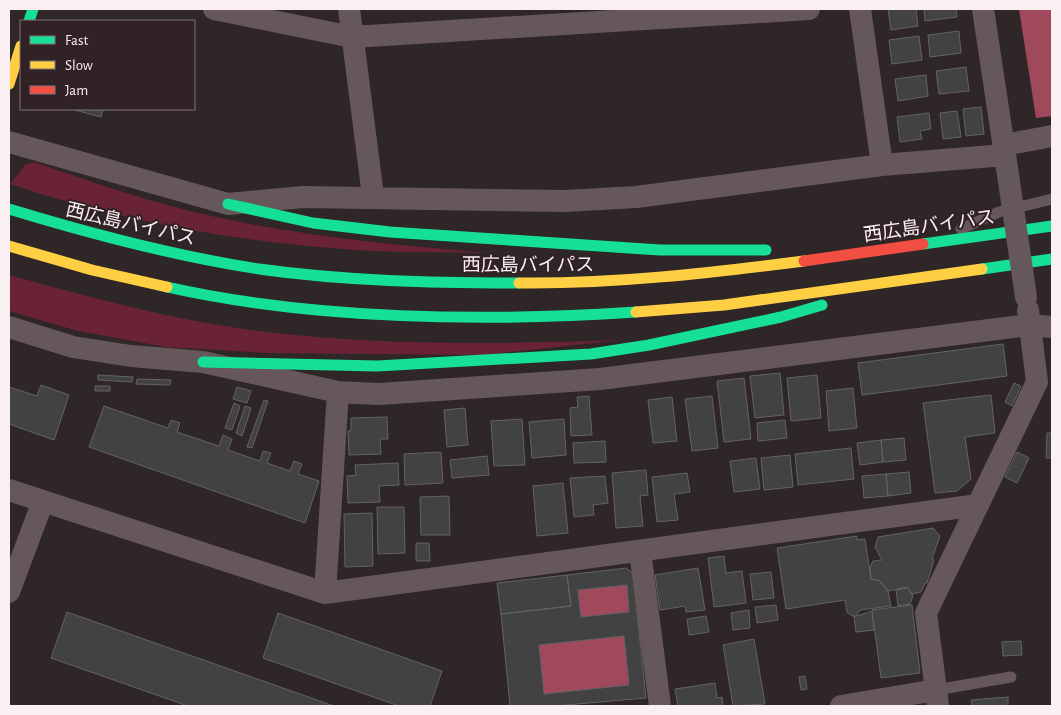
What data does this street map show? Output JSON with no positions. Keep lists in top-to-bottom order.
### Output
{
  "streets": {
    "main road": ["西広島バイパス"]
  },
  "legend": ["Fast", "Slow", "Jam"]
}
